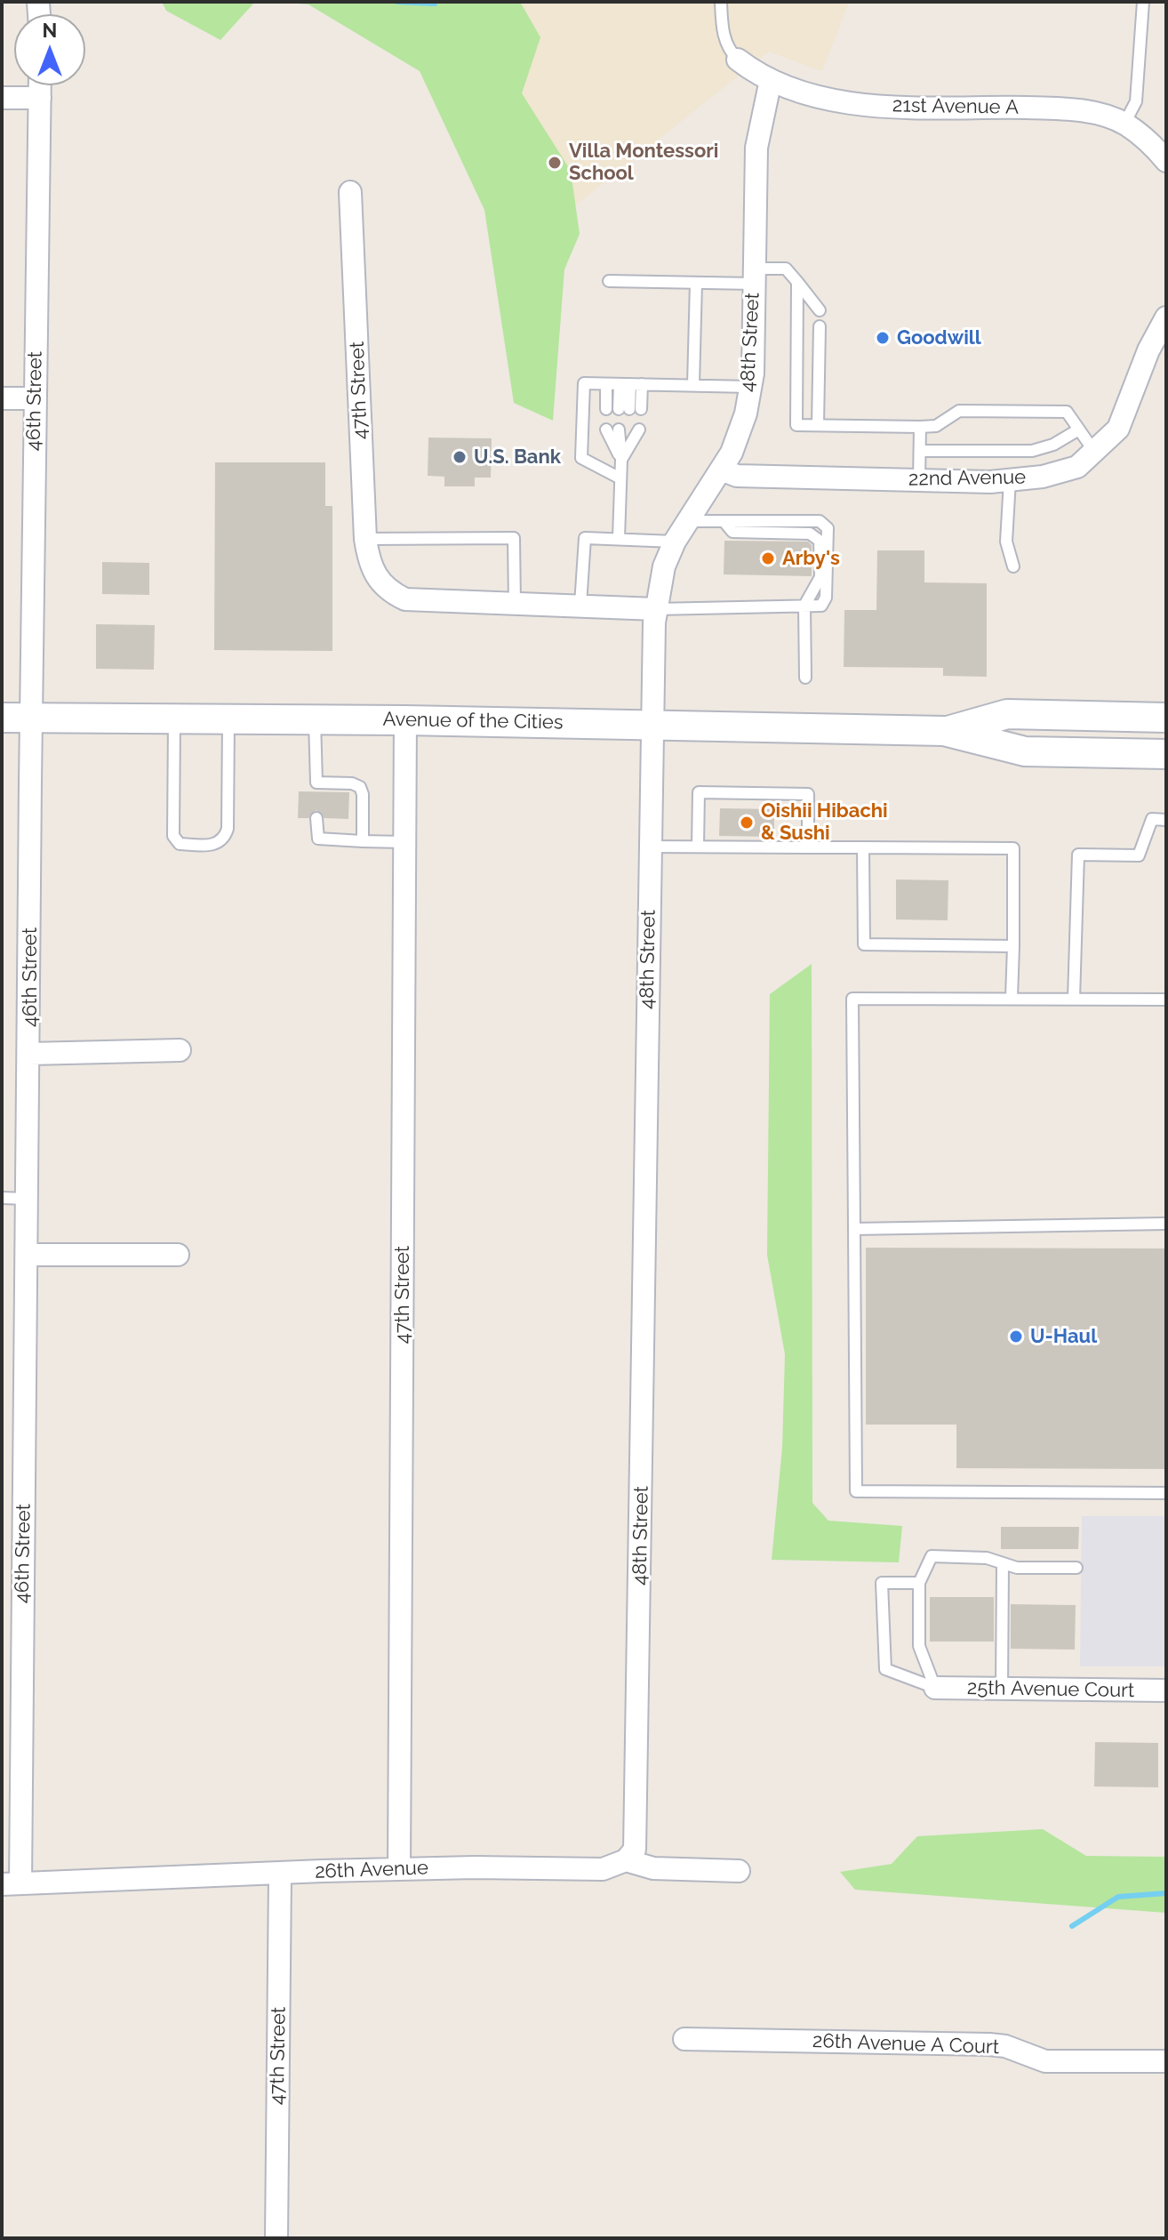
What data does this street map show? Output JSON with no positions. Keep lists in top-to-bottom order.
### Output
{
  "streets": {
    "main road": ["Avenue of the Cities"],
    "street": [
      "21st Avenue A",
      "48th Street",
      "47th Street",
      "46th Street",
      "22nd Avenue",
      "25th Avenue Court",
      "26th Avenue",
      "26th Avenue A Court"
    ]
  },
  "crossings": [
    ["21st Avenue A", "48th Street"],
    ["48th Street", "22nd Avenue"],
    ["48th Street", "Avenue of the Cities"],
    ["48th Street", "26th Avenue"],
    ["47th Street", "Avenue of the Cities"],
    ["47th Street", "26th Avenue"],
    ["46th Street", "Avenue of the Cities"],
    ["46th Street", "26th Avenue"]
  ],
  "places": [
    "Villa Montessori School",
    "Goodwill",
    "U.S. Bank",
    "Arby's",
    "Oishii Hibachi & Sushi",
    "U-Haul"
  ],
  "north": "top"
}
